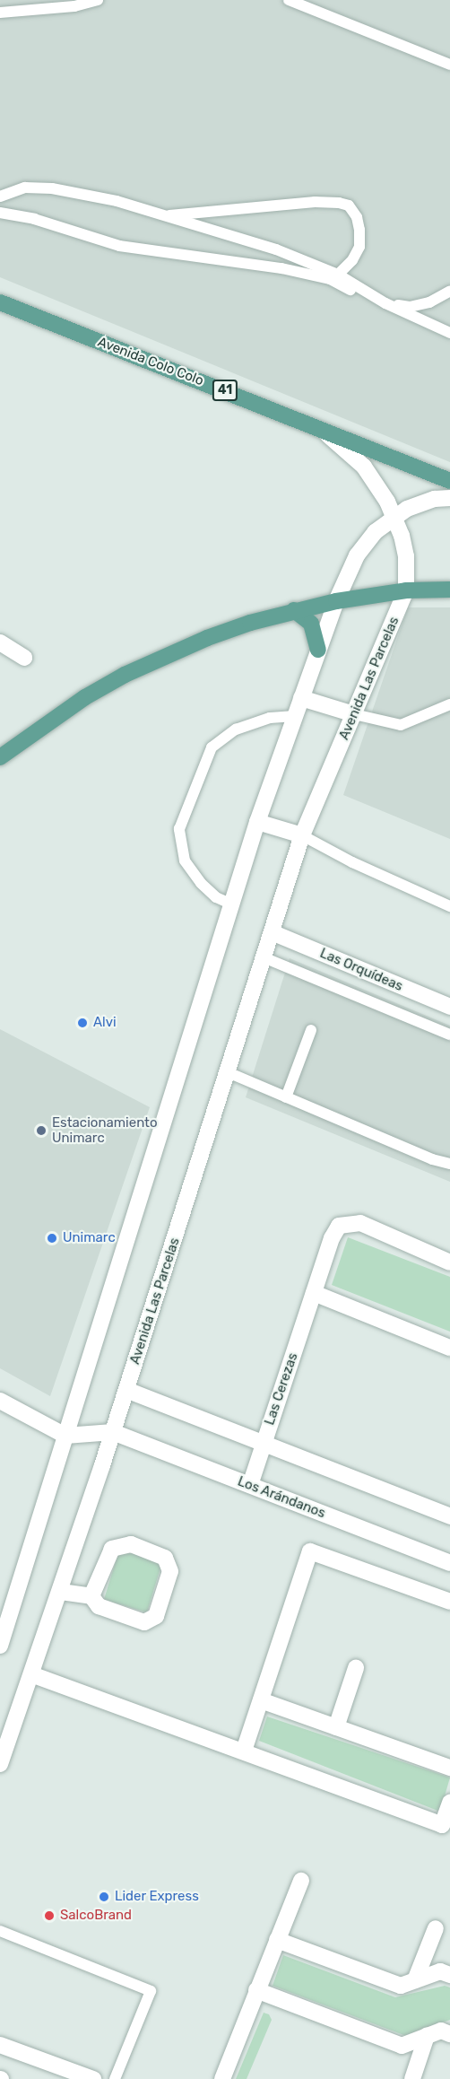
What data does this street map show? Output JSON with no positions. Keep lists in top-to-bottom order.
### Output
{
  "streets": {
    "main road": ["Avenida Colo Colo", "41"],
    "street": [
      "Avenida Las Parcelas",
      "Las Orquídeas",
      "Las Cerezas",
      "Los Arándanos"
    ]
  },
  "crossings": [
    ["Avenida Colo Colo", "Avenida Las Parcelas"],
    ["Avenida Las Parcelas", "Las Orquídeas"],
    ["Avenida Las Parcelas", "Los Arándanos"],
    ["Las Cerezas", "Los Arándanos"]
  ],
  "places": [
    "Alvi",
    "Estacionamiento Unimarc",
    "Unimarc",
    "Lider Express",
    "SalcoBrand"
  ]
}
